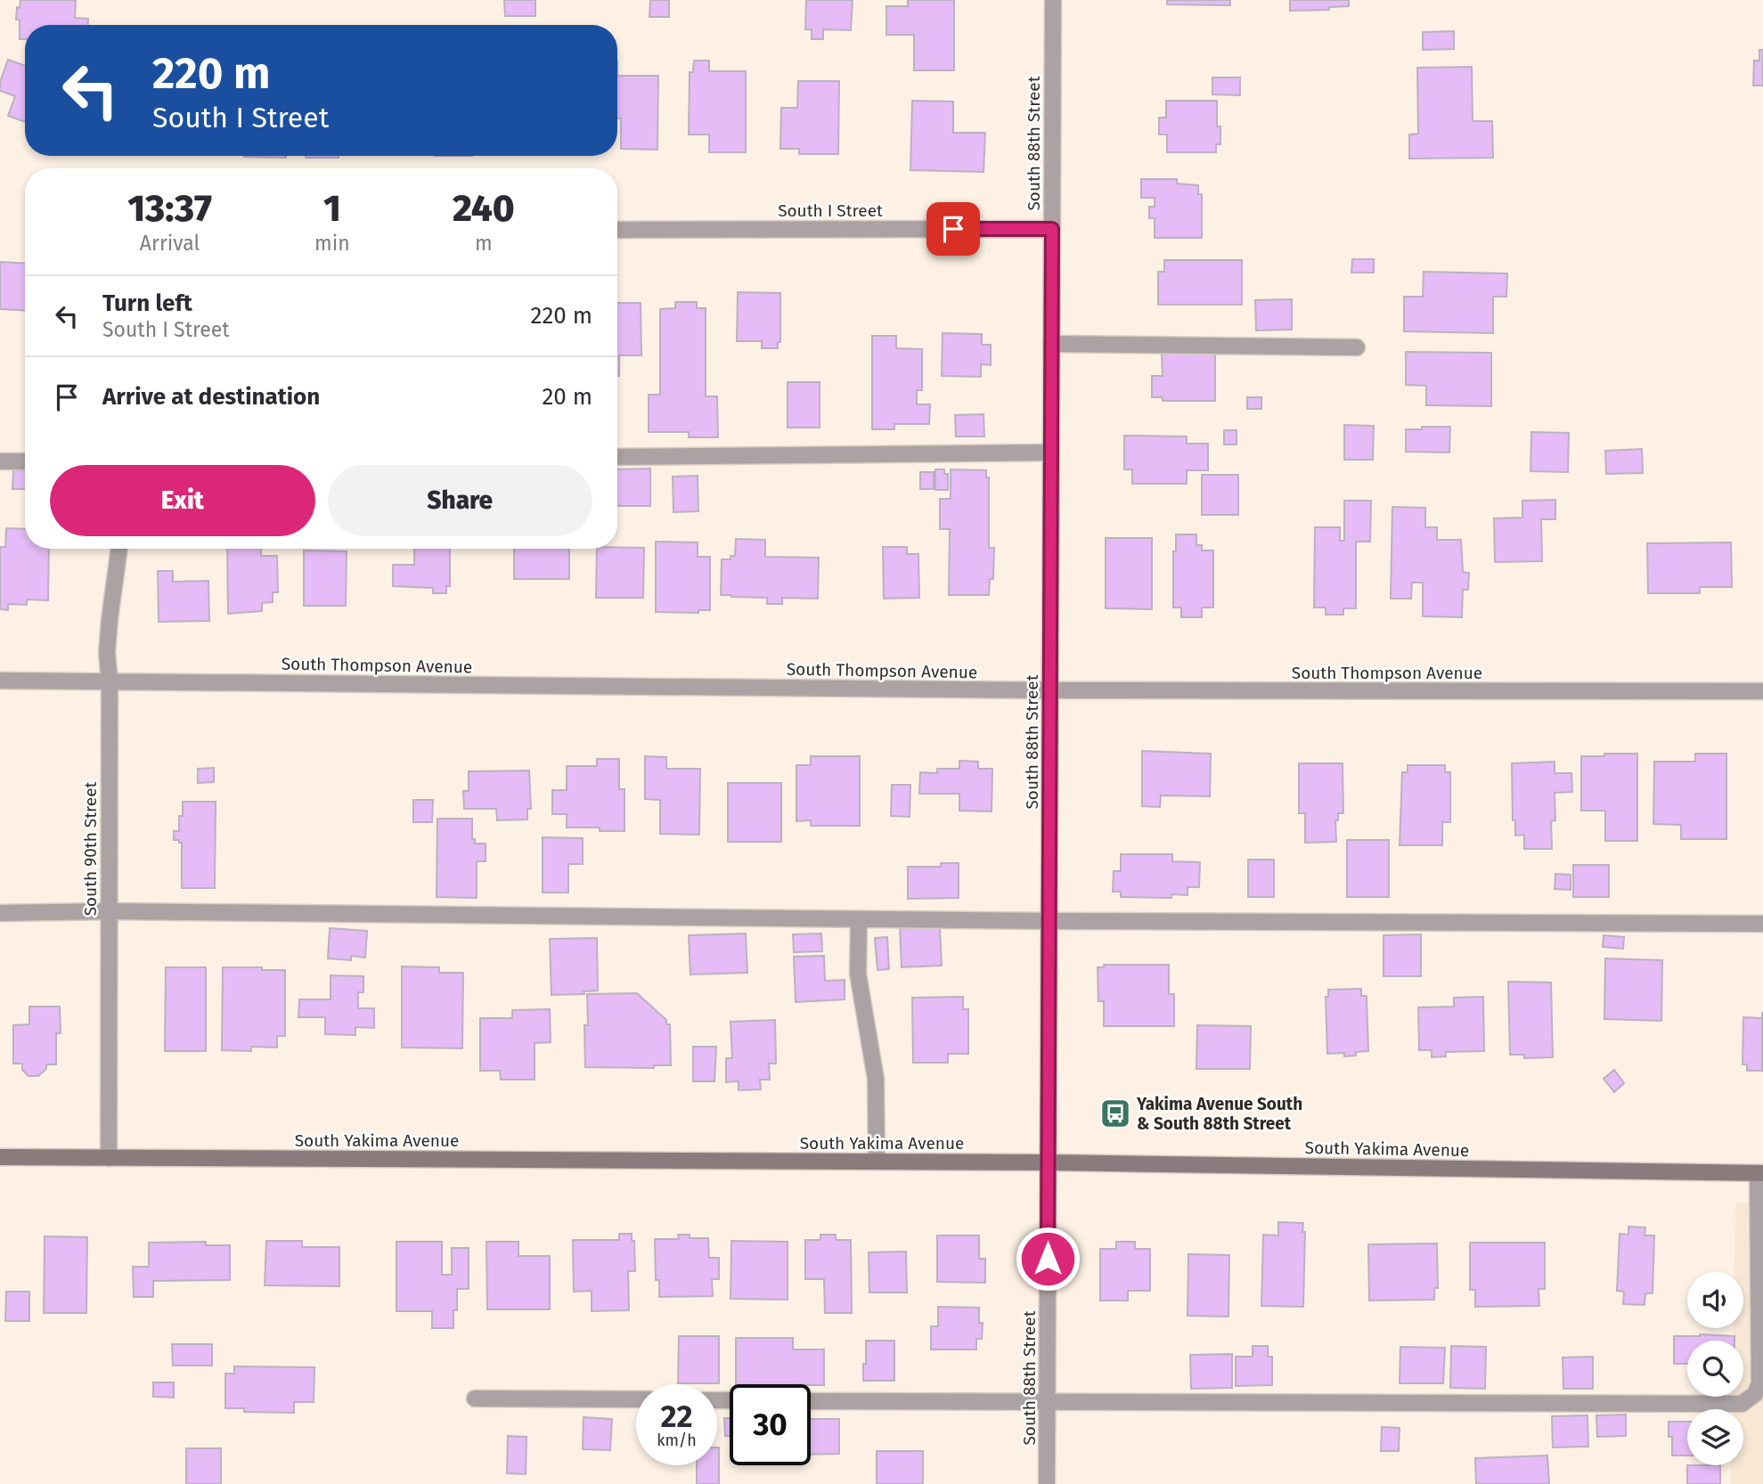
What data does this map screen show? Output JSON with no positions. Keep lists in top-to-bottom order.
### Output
{
  "streets": {
    "main road": ["South Yakima Avenue"],
    "street": [
      "South 88th Street",
      "South I Street",
      "South Thompson Avenue",
      "South 90th Street"
    ]
  },
  "crossings": [
    ["South 88th Street", "South I Street"],
    ["South 88th Street", "South Thompson Avenue"],
    ["South 88th Street", "South Yakima Avenue"],
    ["South Thompson Avenue", "South 90th Street"],
    ["South 90th Street", "South Yakima Avenue"]
  ],
  "places": {
    "bus stop": ["Yakima Avenue South & South 88th Street"]
  },
  "page": {
    "turn": ["220 m", "South I Street"],
    "eta": [
      "13:37",
      "Arrival",
      "1",
      "min",
      "240",
      "m"
    ],
    "list": [
      {
        "name": "Turn left",
        "note": "South I Street",
        "value": "220 m"
      },
      {
        "name": "Arrive at destination",
        "value": "20 m"
      }
    ],
    "buttons": ["Exit", "Share"],
    "speed": "22 km/h",
    "limit": "30"
  }
}
